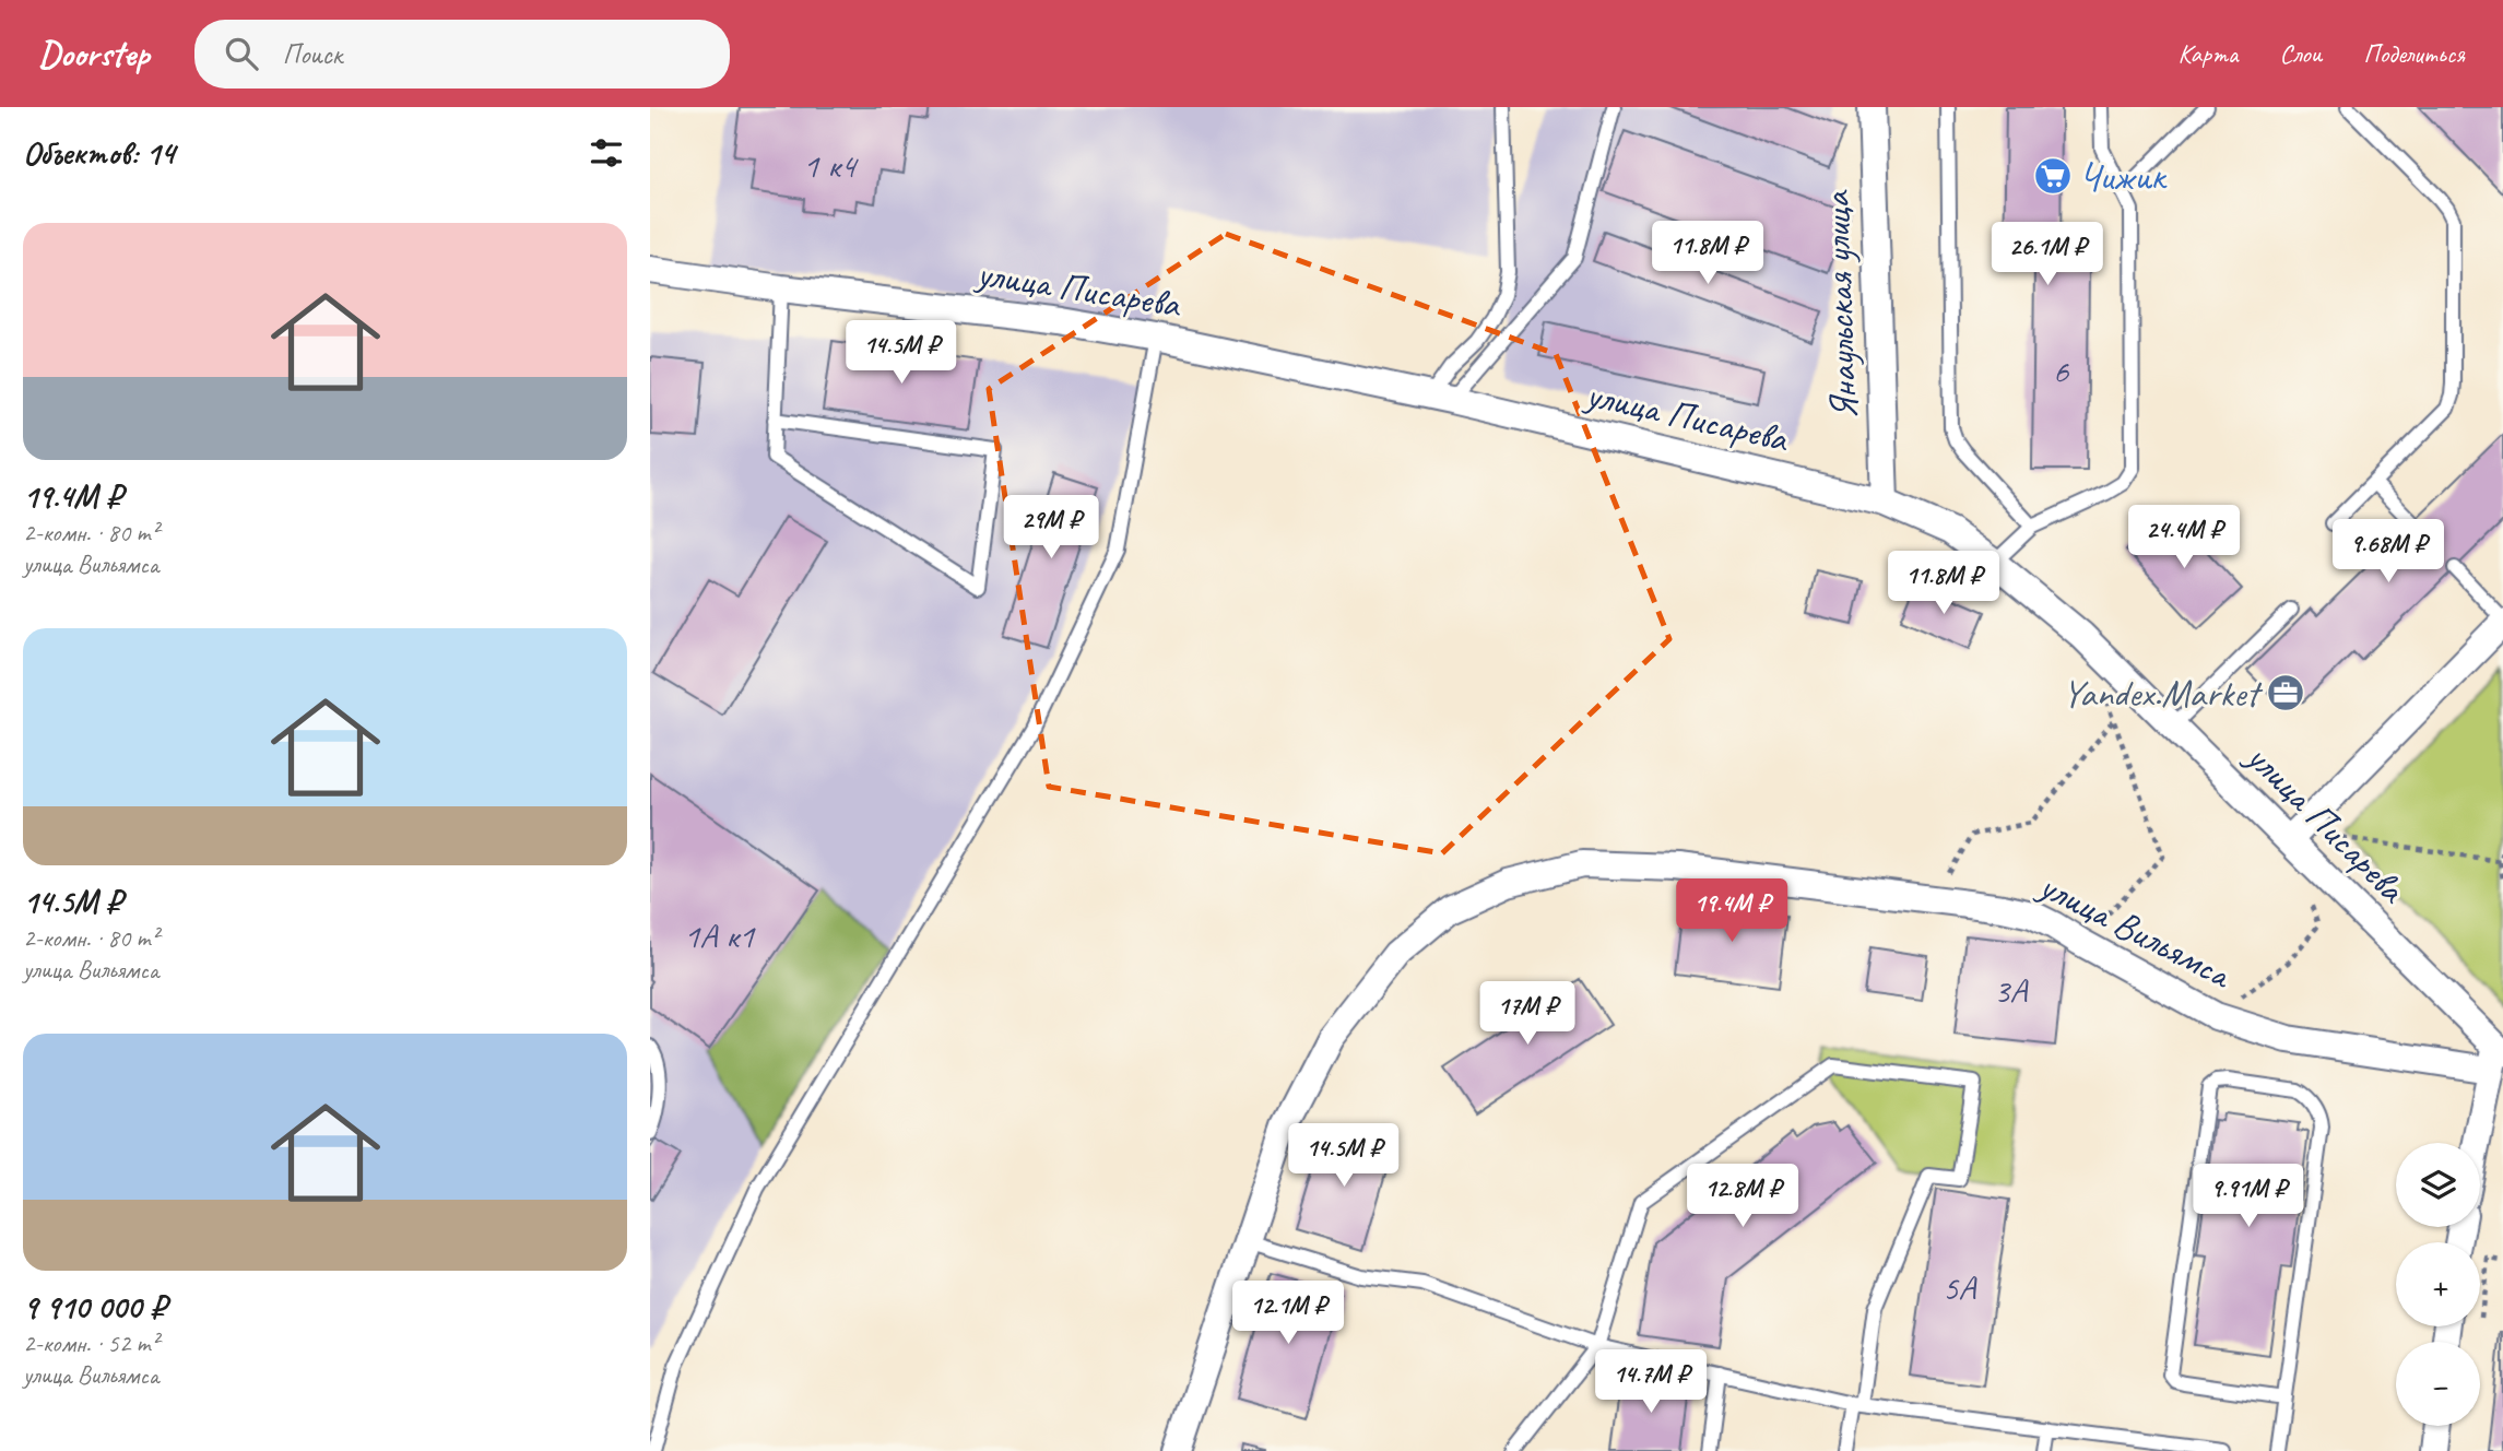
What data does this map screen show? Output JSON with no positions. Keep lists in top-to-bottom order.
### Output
{
  "streets": {
    "street": ["улица Писарева", "Янаульская улица", "улица Вильямса"]
  },
  "crossings": [
    ["улица Писарева", "Янаульская улица"],
    ["улица Писарева", "улица Вильямса"]
  ],
  "places": {
    "supermarket": ["Чижик"],
    "office": ["Yandex.Market"]
  },
  "house_numbers": [
    "1 к4",
    "6",
    "1А к1",
    "3А",
    "5А"
  ],
  "page": {
    "header": "Doorstep",
    "search": "Поиск",
    "nav": ["Карта", "Слои", "Поделиться"],
    "heading": "Объектов: 14",
    "list": [
      {
        "name": "19.4M ₽",
        "note": "2-комн. · 80 m² · улица Вильямса"
      },
      {
        "name": "14.5M ₽",
        "note": "2-комн. · 80 m² · улица Вильямса"
      },
      {
        "name": "9 910 000 ₽",
        "note": "2-комн. · 52 m² · улица Вильямса"
      }
    ],
    "price": [
      "11.8M ₽",
      "26.1M ₽",
      "14.5M ₽",
      "29M ₽",
      "24.4M ₽",
      "9.68M ₽",
      "11.8M ₽",
      "19.4M ₽",
      "17M ₽",
      "14.5M ₽",
      "12.8M ₽",
      "9.91M ₽",
      "12.1M ₽",
      "14.7M ₽"
    ],
    "map_buttons": ["+", "−"]
  }
}
